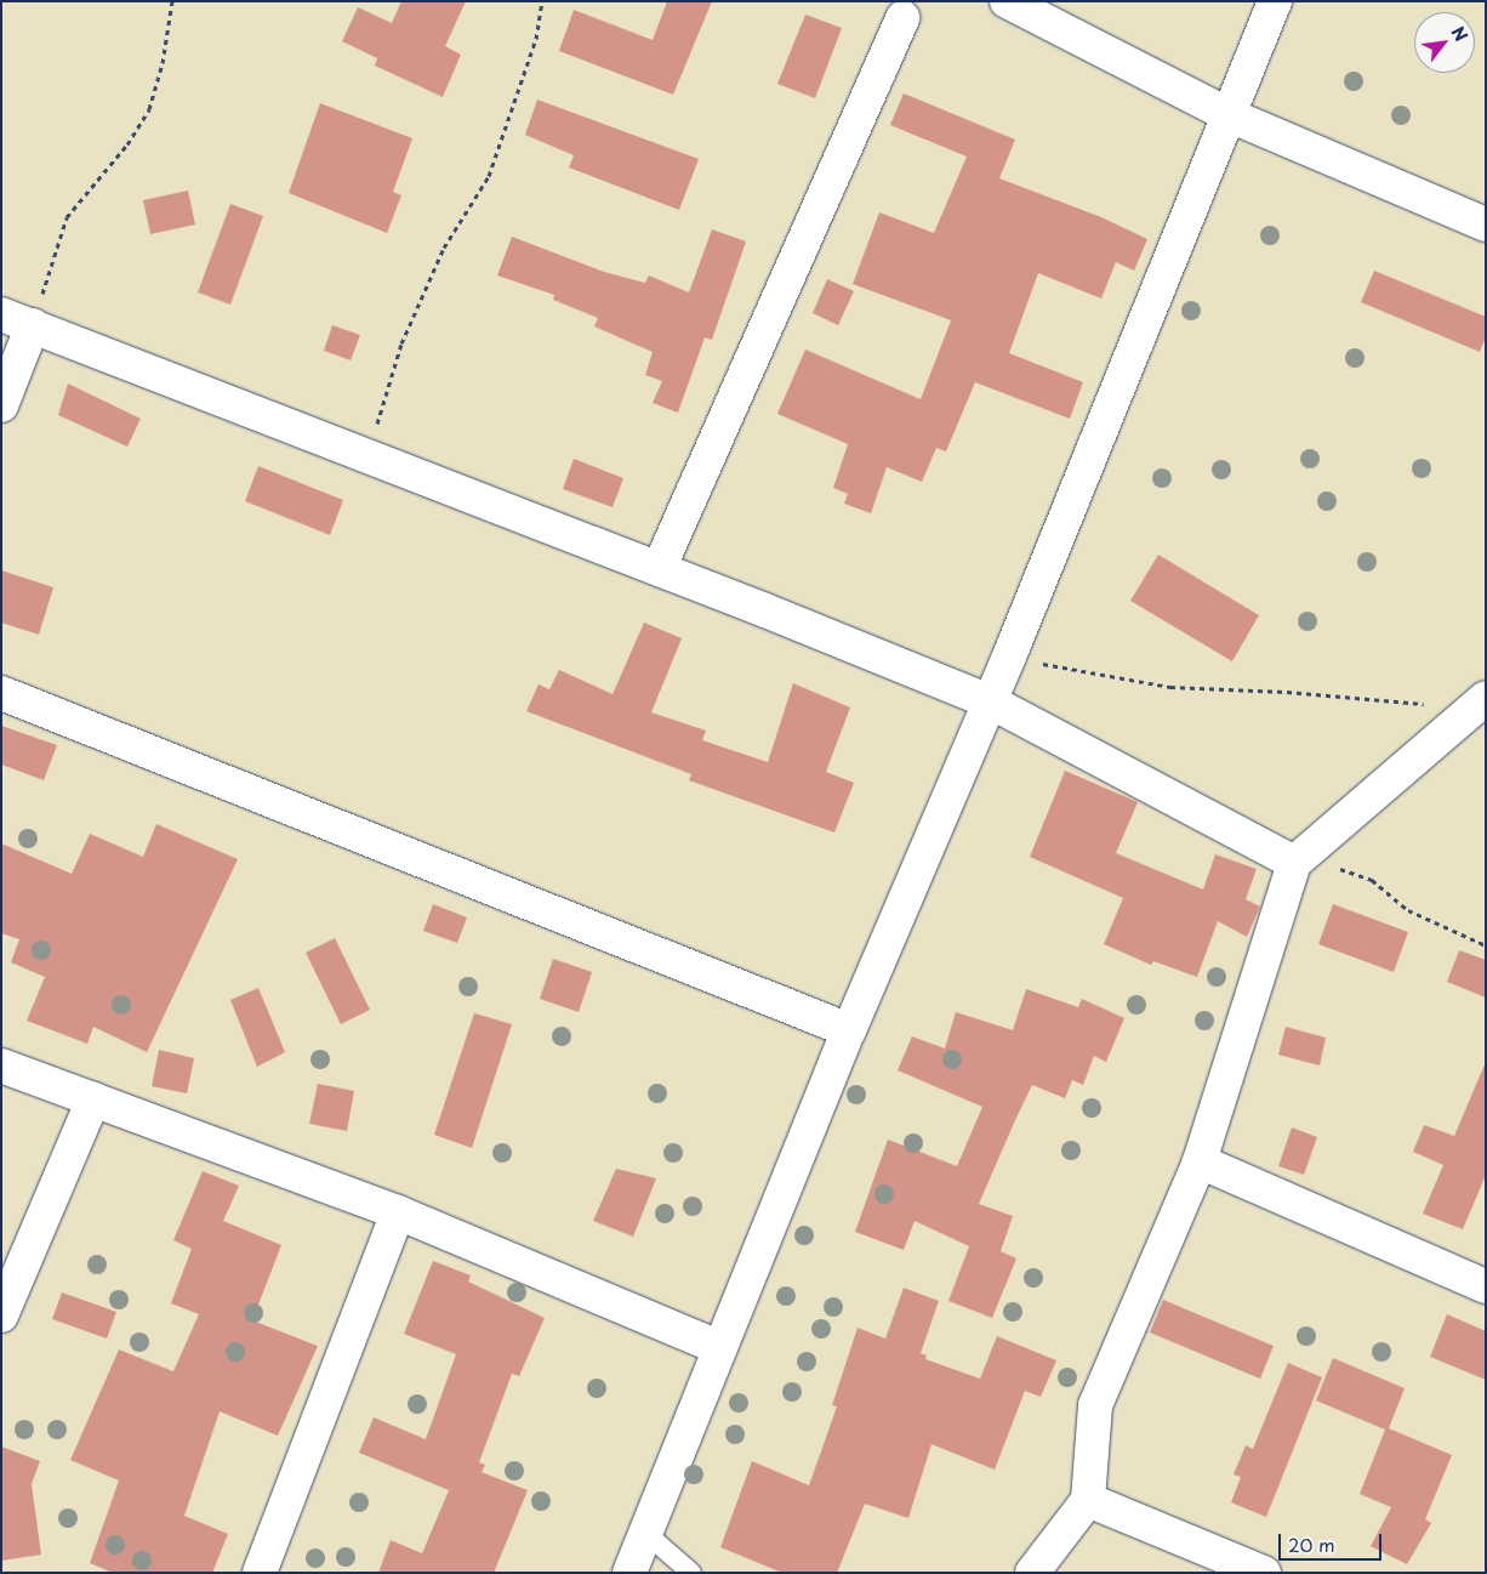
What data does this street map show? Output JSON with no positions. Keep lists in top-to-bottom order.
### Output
{
  "scale_bar": "20 m",
  "north": "top right"
}
